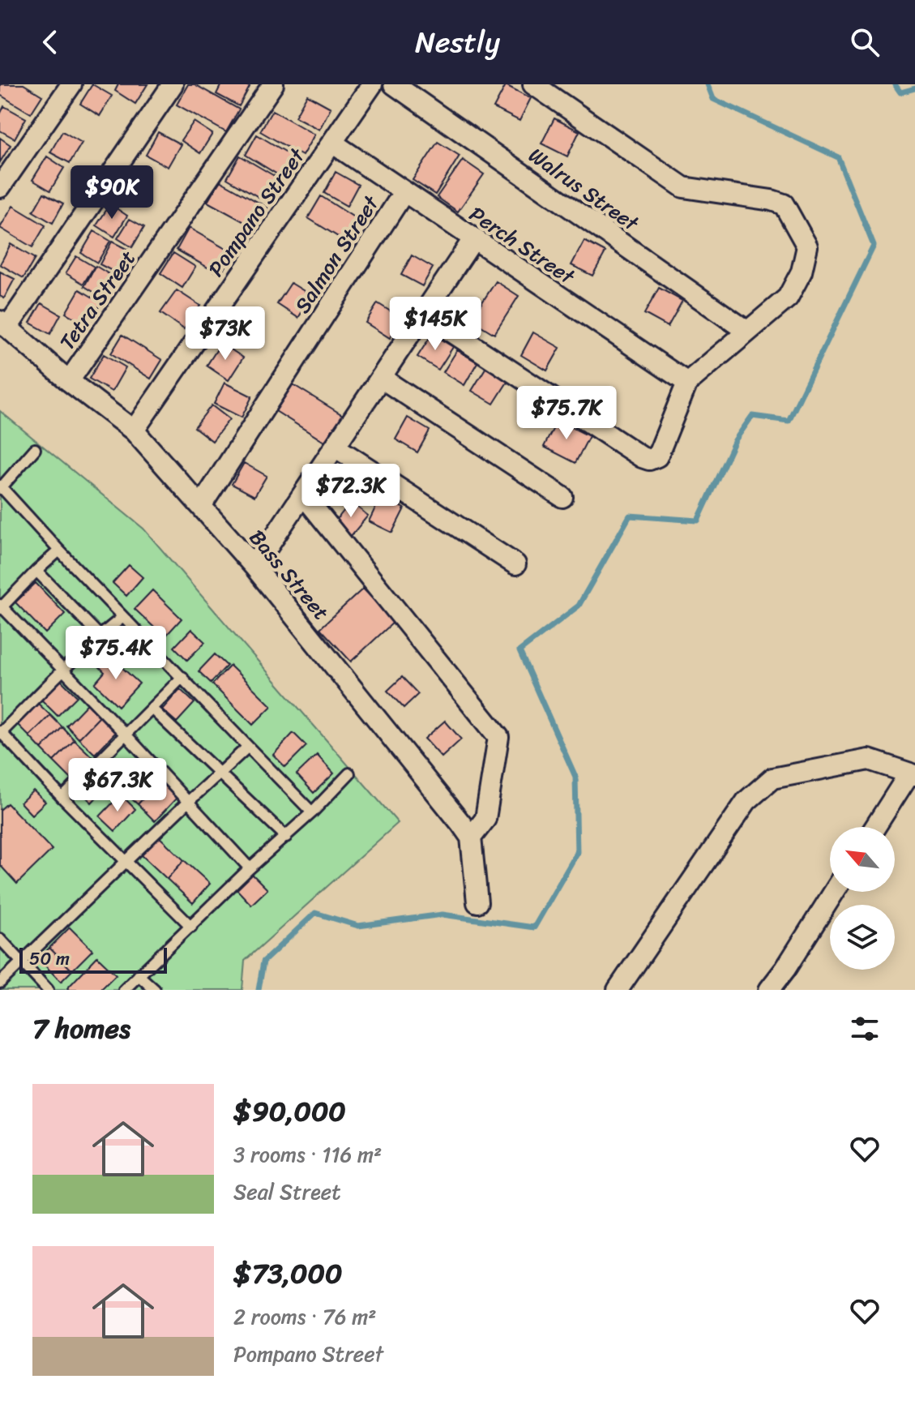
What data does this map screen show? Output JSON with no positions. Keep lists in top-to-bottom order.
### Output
{
  "streets": {
    "street": [
      "Walrus Street",
      "Pompano Street",
      "Perch Street",
      "Salmon Street",
      "Tetra Street",
      "Bass Street"
    ]
  },
  "crossings": [
    ["Pompano Street", "Perch Street"],
    ["Pompano Street", "Bass Street"],
    ["Perch Street", "Salmon Street"],
    ["Salmon Street", "Bass Street"],
    ["Tetra Street", "Bass Street"]
  ],
  "scale_bar": "50 m",
  "north": "top left",
  "page": {
    "header": "Nestly",
    "price": [
      "$90K",
      "$145K",
      "$73K",
      "$75.7K",
      "$72.3K",
      "$75.4K",
      "$67.3K"
    ],
    "scale": "50 m",
    "heading": "7 homes",
    "list": [
      {
        "name": "$90,000",
        "note": "3 rooms · 116 m² · Seal Street"
      },
      {
        "name": "$73,000",
        "note": "2 rooms · 76 m² · Pompano Street"
      }
    ]
  }
}
